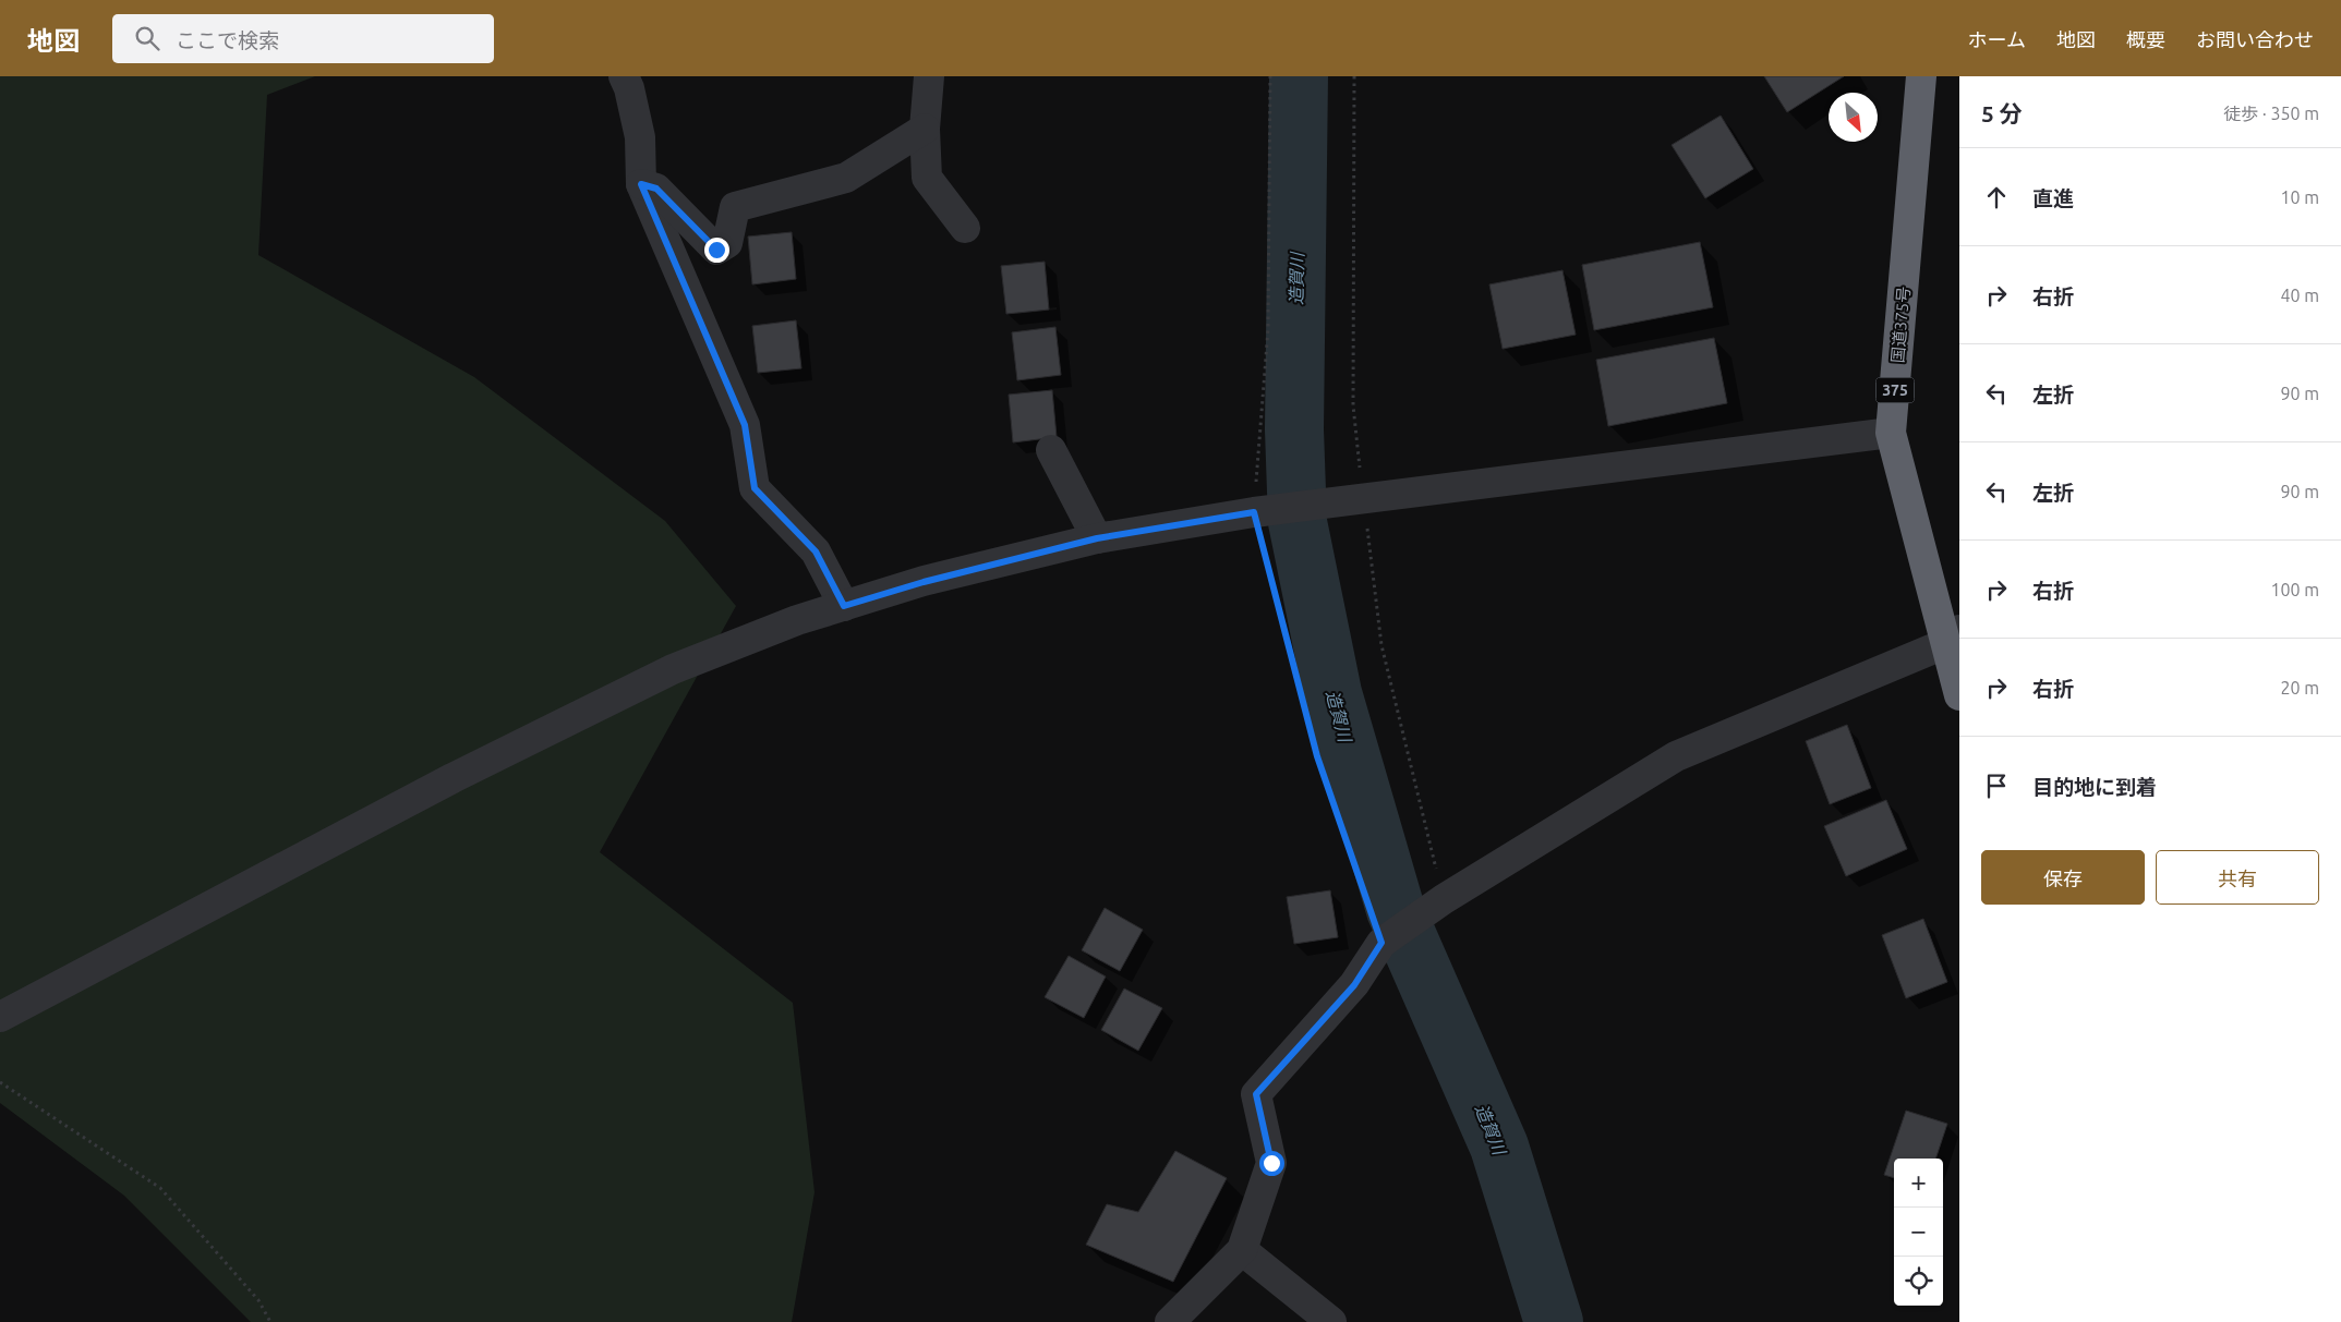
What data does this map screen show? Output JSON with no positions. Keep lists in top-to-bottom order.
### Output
{
  "streets": {
    "highway": ["国道375号", "375"]
  },
  "water": ["造賀川"],
  "north": "bottom right",
  "page": {
    "header": "地図",
    "search": "ここで検索",
    "nav": [
      "ホーム",
      "地図",
      "概要",
      "お問い合わせ"
    ],
    "heading": ["5 分", "徒歩 · 350 m"],
    "list": [
      ["直進", "10 m"],
      ["右折", "40 m"],
      ["左折", "90 m"],
      ["左折", "90 m"],
      ["右折", "100 m"],
      ["右折", "20 m"],
      "目的地に到着"
    ],
    "buttons": ["保存", "共有"],
    "map_buttons": ["+", "−"]
  }
}
